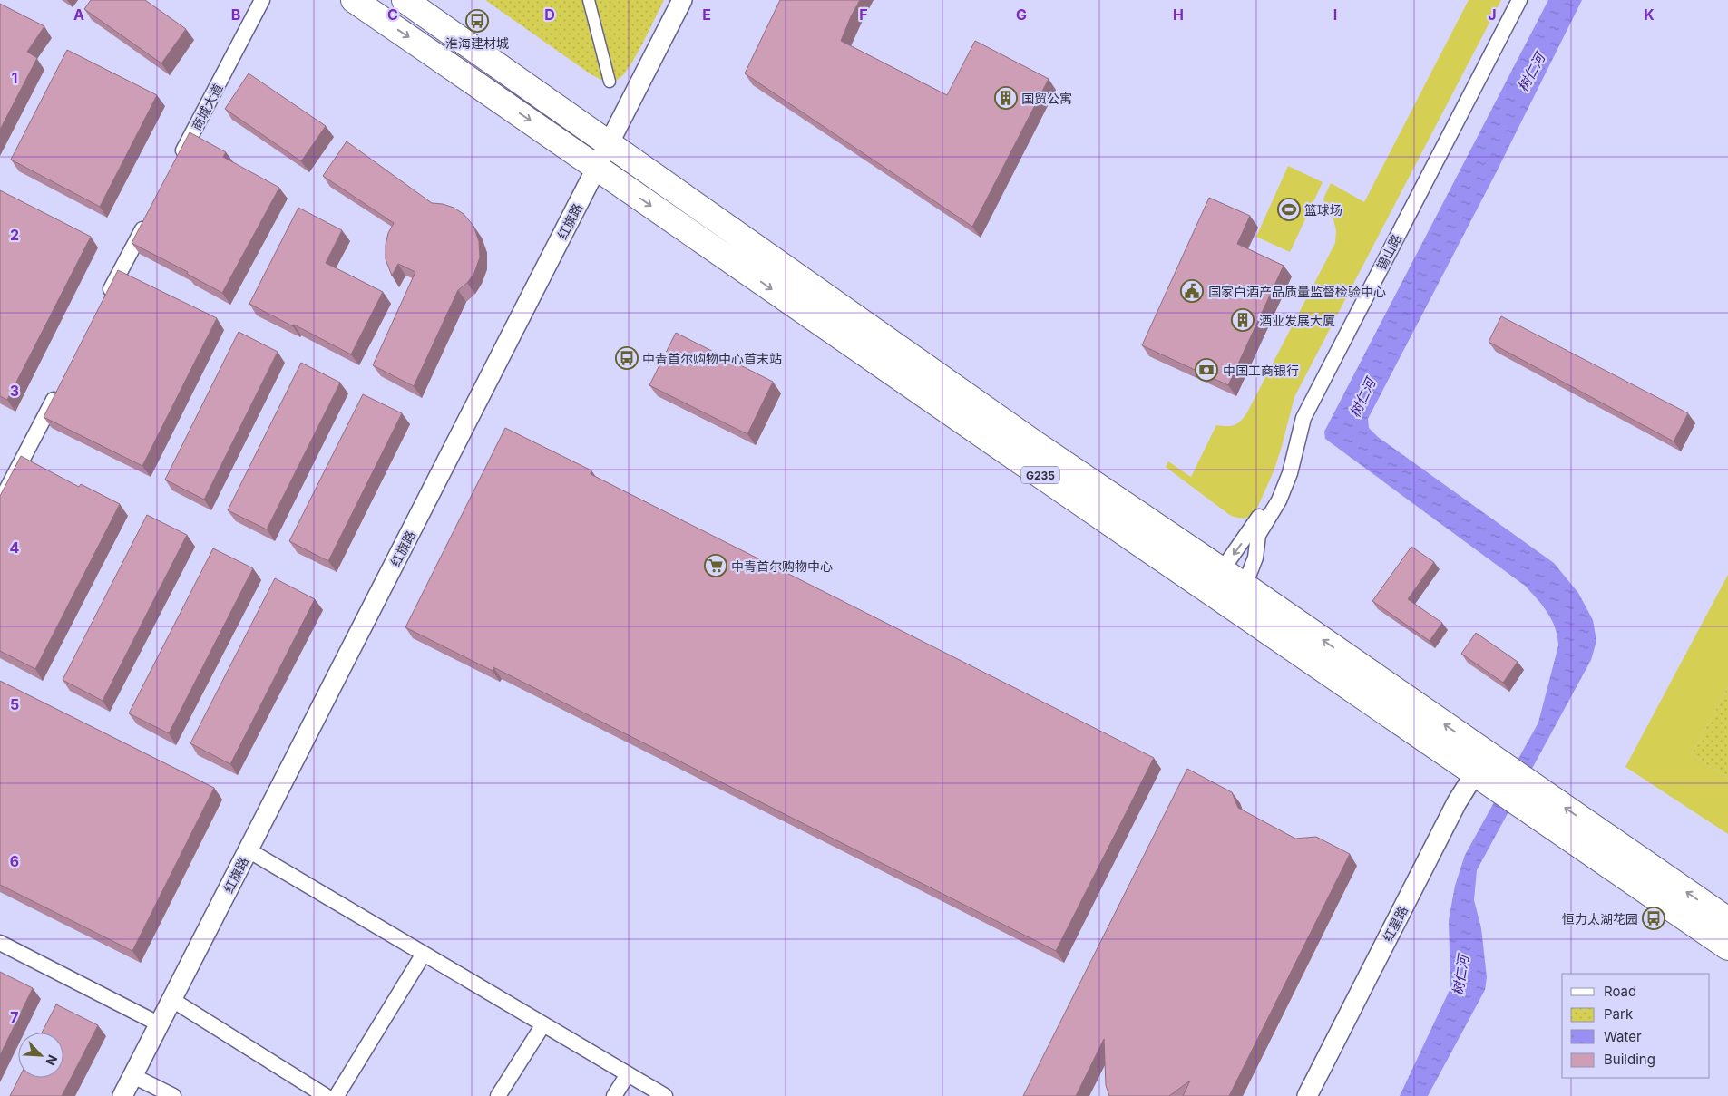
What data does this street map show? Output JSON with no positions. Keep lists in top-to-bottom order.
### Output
{
  "streets": {
    "highway": ["G235"],
    "street": [
      "商城大道",
      "红旗路",
      "锡山路",
      "红星路"
    ]
  },
  "crossings": [
    ["红旗路", "G235"],
    ["锡山路", "G235"],
    ["G235", "红星路"]
  ],
  "water": ["树仁河"],
  "places": {
    "bus stop": ["淮海建材城", "中青首尔购物中心首末站", "恒力太湖花园"],
    "building": ["国贸公寓", "酒业发展大厦"],
    "sports": ["篮球场"],
    "public building": ["国家白酒产品质量监督检验中心"],
    "bank": ["中国工商银行"],
    "supermarket": ["中青首尔购物中心"]
  },
  "legend": [
    "Road",
    "Park",
    "Water",
    "Building"
  ],
  "north": "bottom right",
  "grid": {
    "columns": [
      "A",
      "B",
      "C",
      "D",
      "E",
      "F",
      "G",
      "H",
      "I",
      "J",
      "K"
    ],
    "rows": [
      "1",
      "2",
      "3",
      "4",
      "5",
      "6",
      "7"
    ]
  }
}
